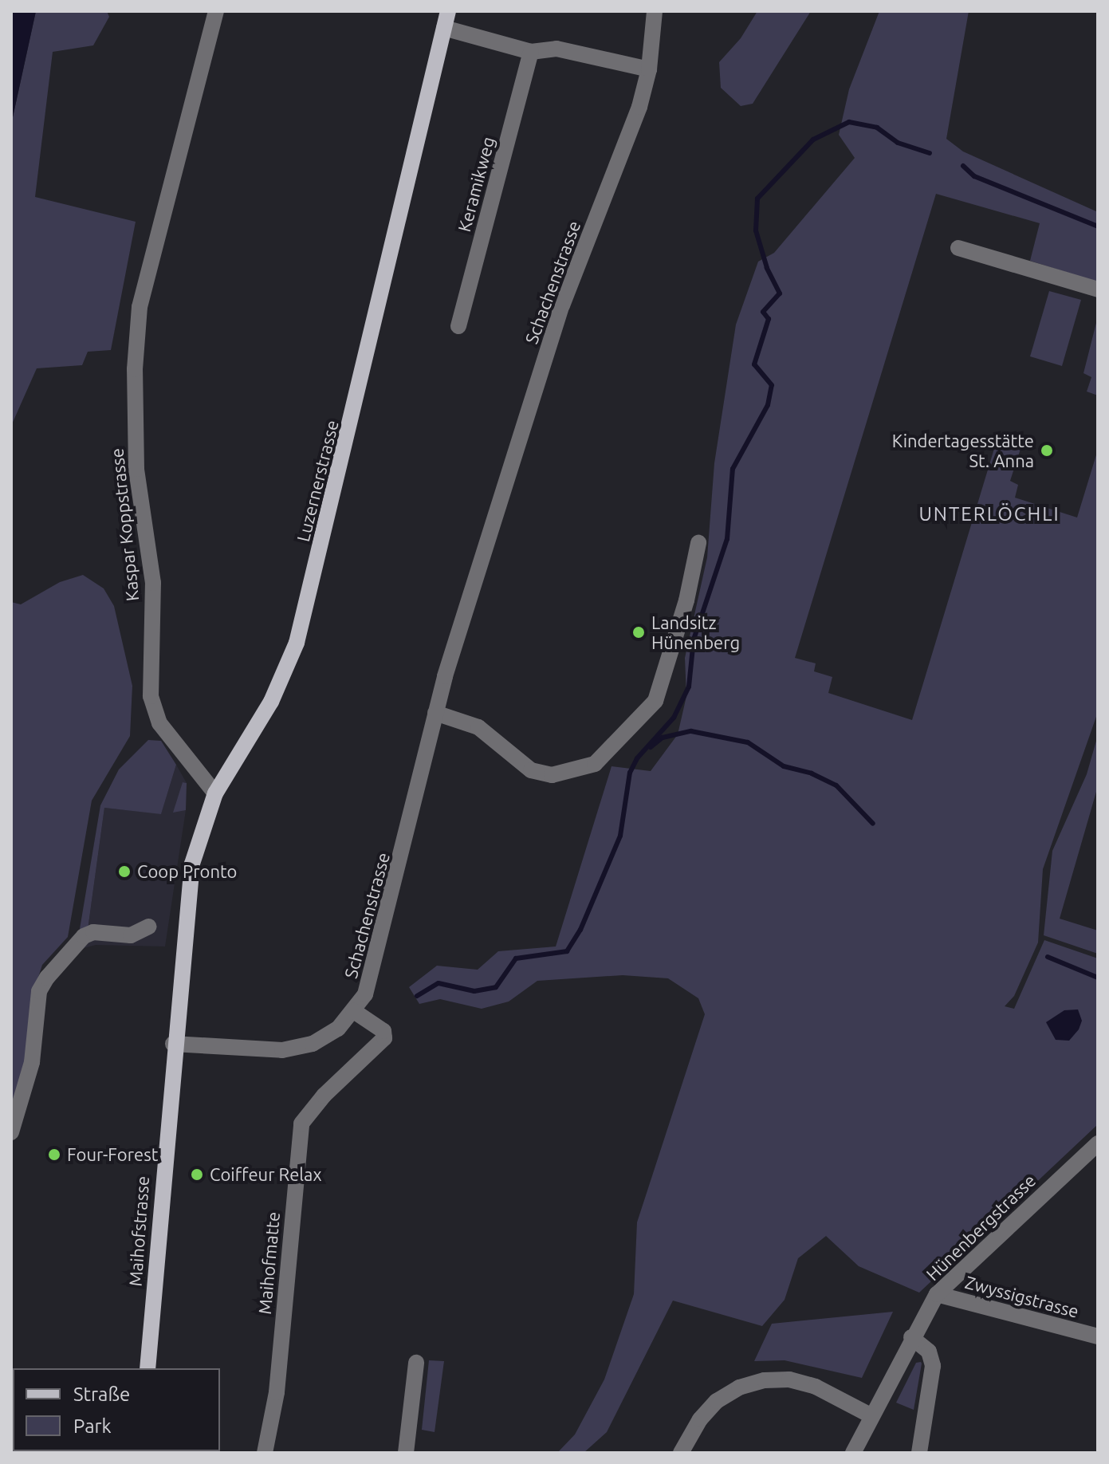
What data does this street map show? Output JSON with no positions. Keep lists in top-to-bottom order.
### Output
{
  "streets": {
    "main road": ["Luzernerstrasse", "Maihofstrasse"],
    "street": [
      "Keramikweg",
      "Schachenstrasse",
      "Kaspar Koppstrasse",
      "Hünenbergstrasse",
      "Maihofmatte",
      "Zwyssigstrasse"
    ]
  },
  "crossings": [
    ["Schachenstrasse", "Maihofstrasse"],
    ["Schachenstrasse", "Maihofmatte"],
    ["Luzernerstrasse", "Kaspar Koppstrasse"],
    ["Luzernerstrasse", "Maihofstrasse"],
    ["Hünenbergstrasse", "Zwyssigstrasse"]
  ],
  "districts": ["UNTERLÖCHLI"],
  "places": [
    "Kindertagesstätte St. Anna",
    "Landsitz Hünenberg",
    "Coop Pronto",
    "Four-Forest",
    "Coiffeur Relax"
  ],
  "legend": ["Straße", "Park"]
}
